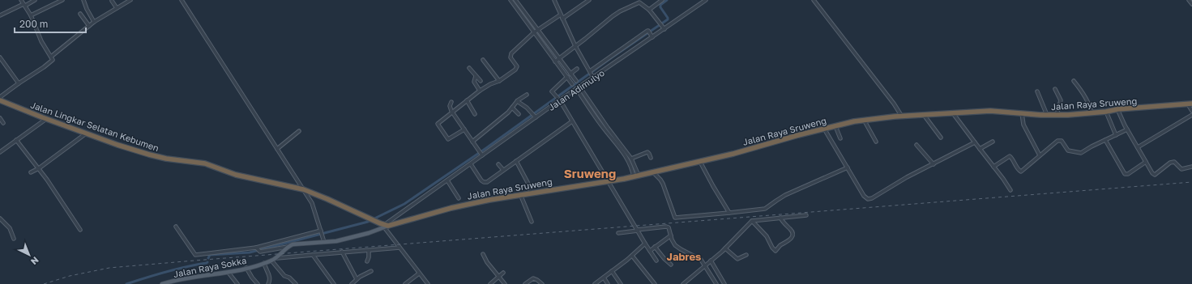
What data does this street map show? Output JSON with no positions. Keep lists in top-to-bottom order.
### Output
{
  "streets": {
    "highway": ["Jalan Raya Sruweng", "Jalan Lingkar Selatan Kebumen"],
    "main road": ["Jalan Raya Sokka"],
    "street": ["Jalan Adimulyo"]
  },
  "crossings": [
    ["Jalan Adimulyo", "Jalan Raya Sruweng"],
    ["Jalan Adimulyo", "Jalan Lingkar Selatan Kebumen"],
    ["Jalan Raya Sruweng", "Jalan Lingkar Selatan Kebumen"]
  ],
  "districts": ["Sruweng", "Jabres"],
  "scale_bar": "200 m",
  "north": "bottom right"
}
